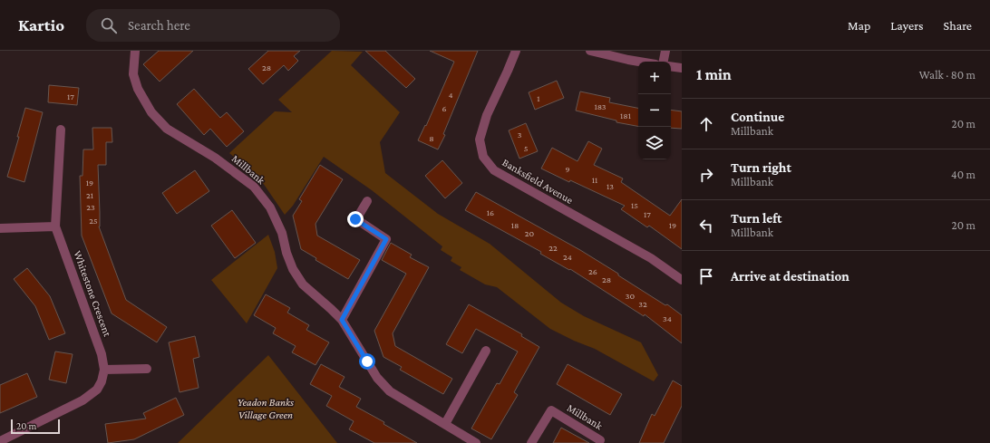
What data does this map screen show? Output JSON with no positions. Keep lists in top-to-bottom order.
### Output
{
  "streets": {
    "street": ["Millbank", "Banksfield Avenue", "Whitestone Crescent"]
  },
  "parks": ["Yeadon Banks Village Green"],
  "house_numbers": [
    "28",
    "4",
    "17",
    "1",
    "183",
    "6",
    "181",
    "3",
    "8",
    "5",
    "9",
    "11",
    "19",
    "13",
    "21",
    "15",
    "23",
    "16",
    "17",
    "25",
    "18",
    "19",
    "20",
    "22",
    "24",
    "26",
    "28",
    "30",
    "32",
    "34"
  ],
  "scale_bar": "20 m",
  "page": {
    "header": "Kartio",
    "search": "Search here",
    "nav": ["Map", "Layers", "Share"],
    "heading": ["1 min", "Walk · 80 m"],
    "map_buttons": ["+", "−"],
    "list": [
      ["Continue", "Millbank", "20 m"],
      ["Turn right", "Millbank", "40 m"],
      ["Turn left", "Millbank", "20 m"],
      "Arrive at destination"
    ],
    "scale": "20 m"
  }
}
